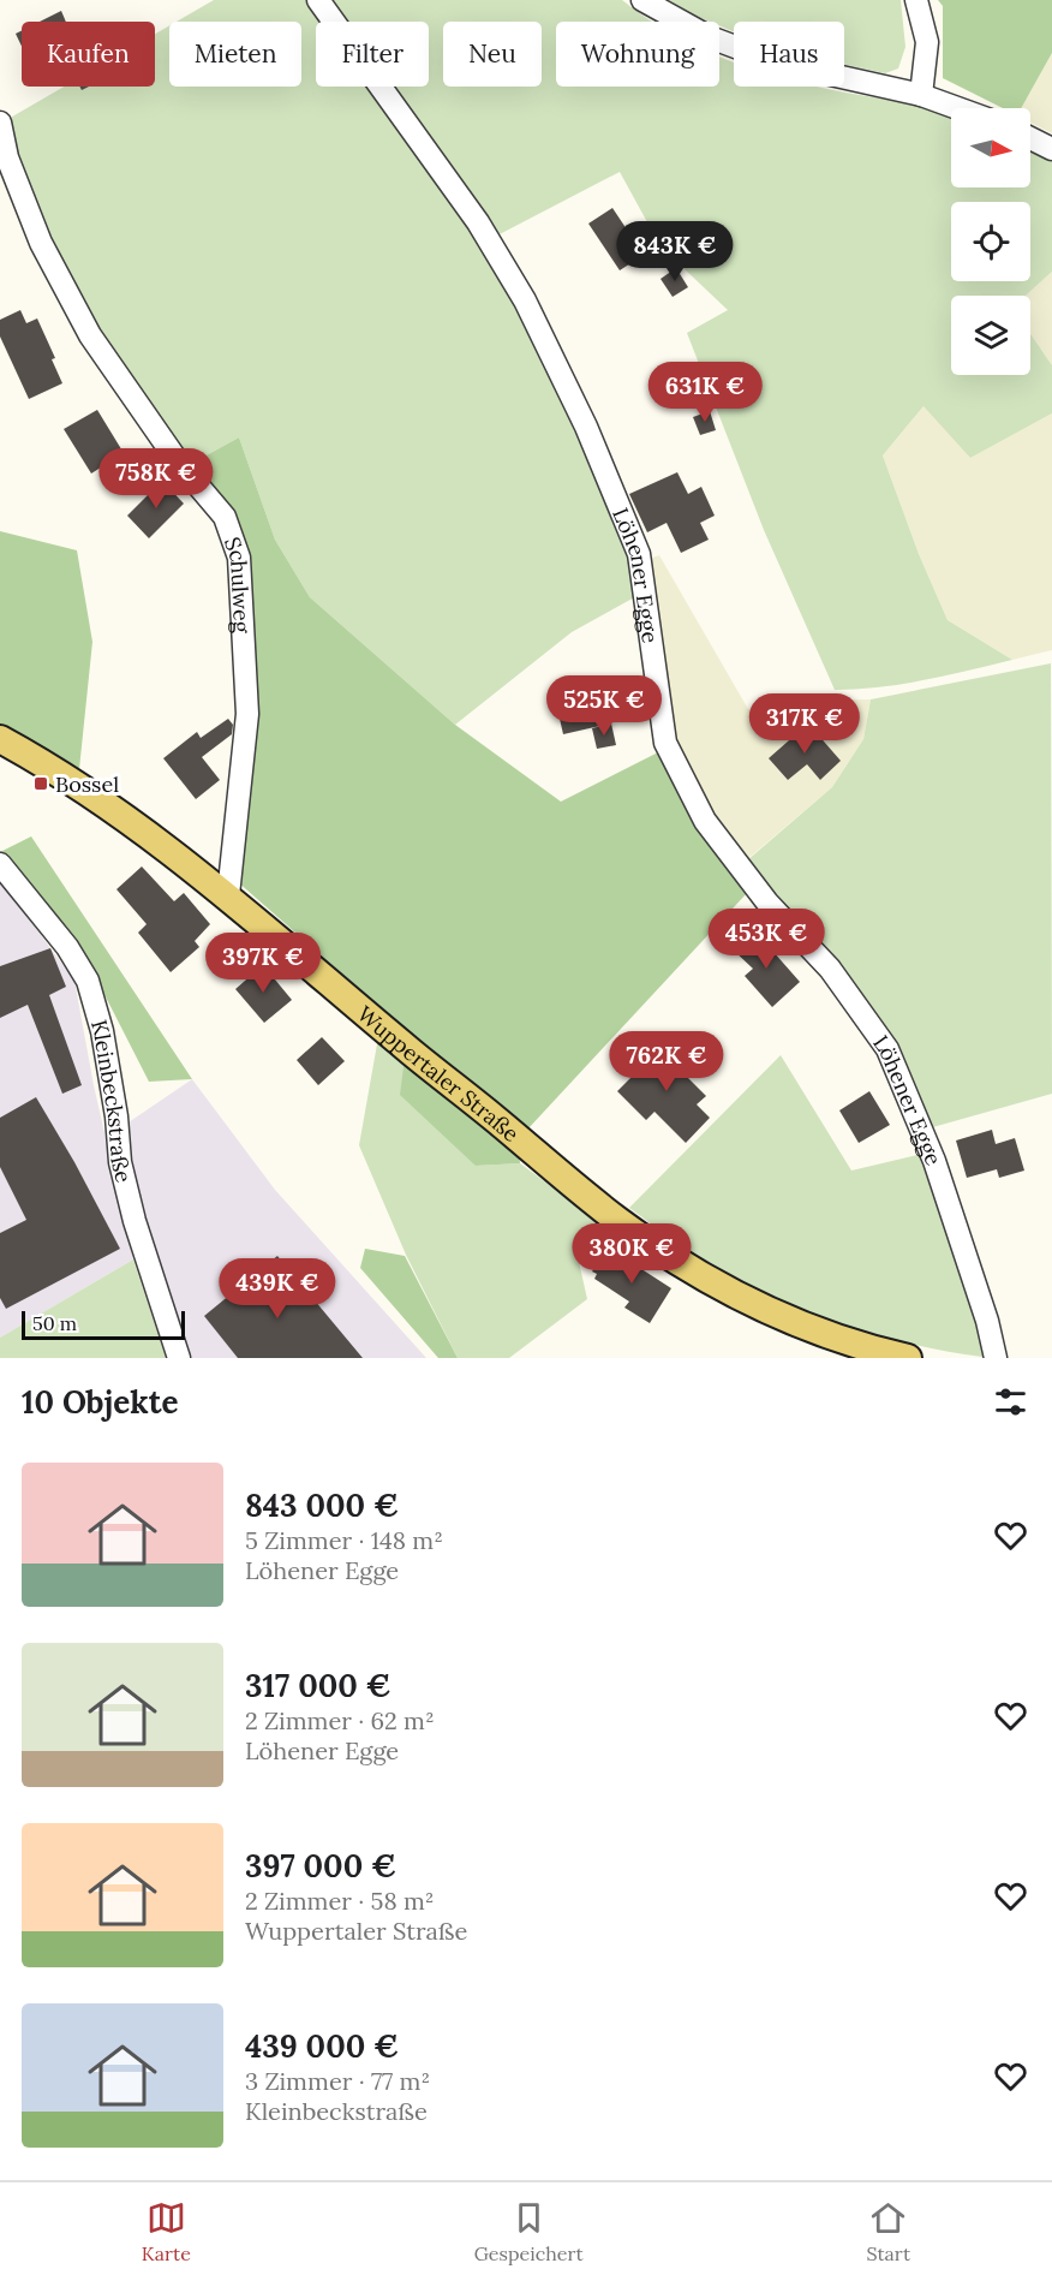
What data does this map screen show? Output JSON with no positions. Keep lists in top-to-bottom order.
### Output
{
  "streets": {
    "main road": ["Wuppertaler Straße"],
    "street": ["Löhener Egge", "Schulweg", "Kleinbeckstraße"]
  },
  "crossings": [
    ["Schulweg", "Wuppertaler Straße"]
  ],
  "places": {
    "transit": ["Bossel"]
  },
  "scale_bar": "50 m",
  "north": "right",
  "page": {
    "chip": [
      "Kaufen",
      "Mieten",
      "Filter",
      "Neu",
      "Wohnung",
      "Haus"
    ],
    "price": [
      "843K €",
      "631K €",
      "758K €",
      "525K €",
      "317K €",
      "453K €",
      "397K €",
      "762K €",
      "380K €",
      "439K €"
    ],
    "scale": "50 m",
    "heading": "10 Objekte",
    "list": [
      {
        "name": "843 000 €",
        "note": "5 Zimmer · 148 m² · Löhener Egge"
      },
      {
        "name": "317 000 €",
        "note": "2 Zimmer · 62 m² · Löhener Egge"
      },
      {
        "name": "397 000 €",
        "note": "2 Zimmer · 58 m² · Wuppertaler Straße"
      },
      {
        "name": "439 000 €",
        "note": "3 Zimmer · 77 m² · Kleinbeckstraße"
      }
    ],
    "tabs": ["Karte", "Gespeichert", "Start"]
  }
}
